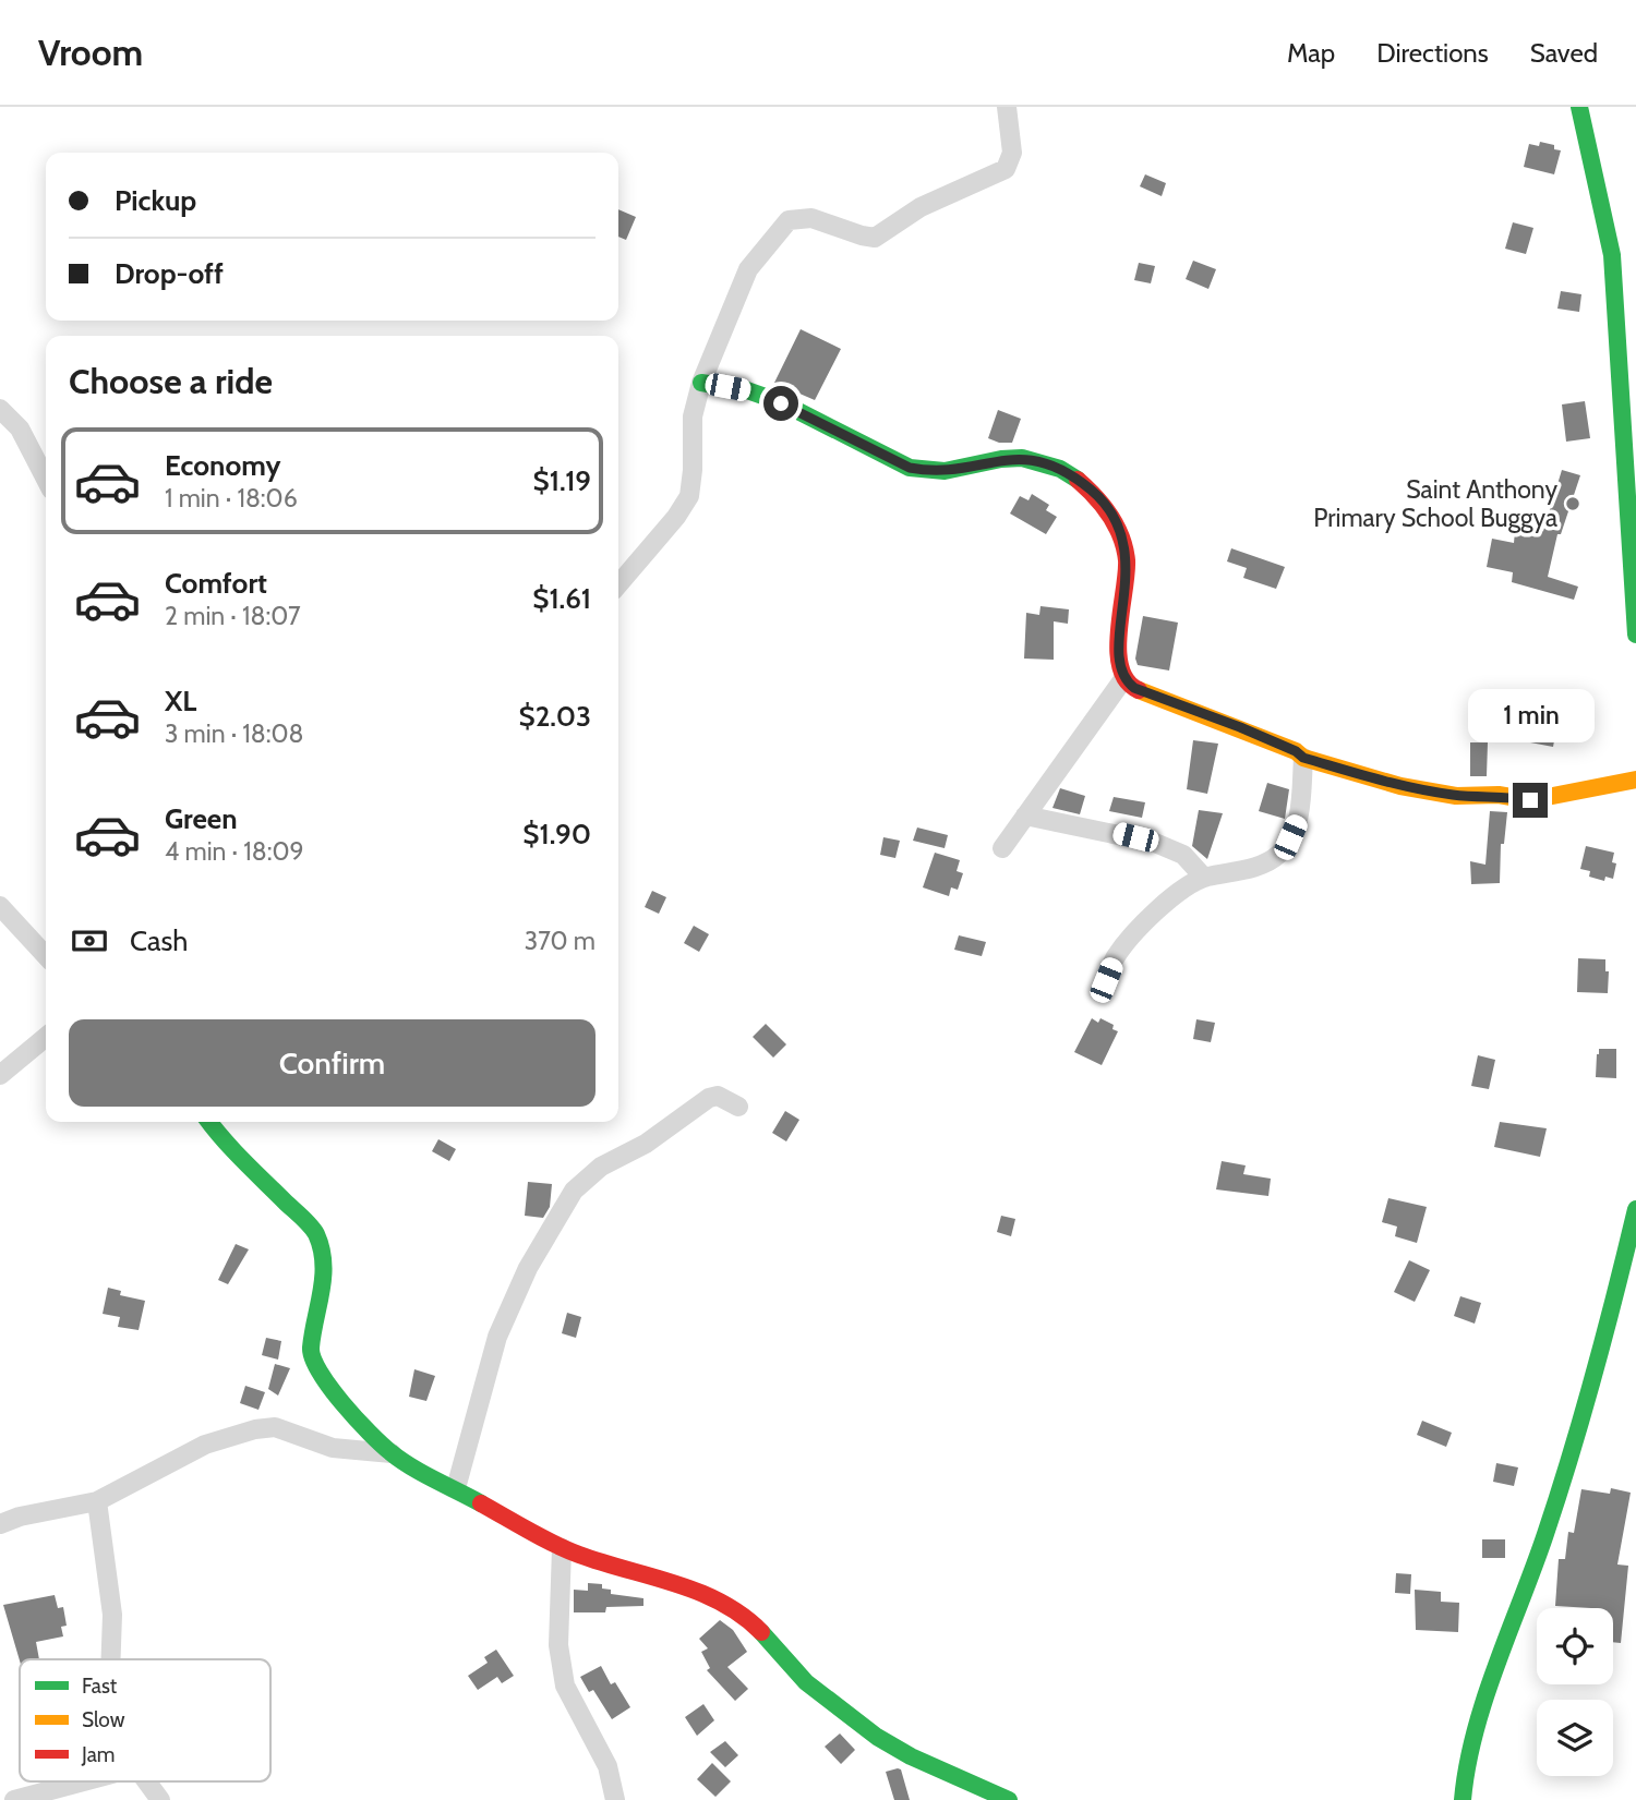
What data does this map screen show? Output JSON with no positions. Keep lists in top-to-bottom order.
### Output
{
  "places": ["Saint Anthony Primary School Buggya"],
  "legend": ["Fast", "Slow", "Jam"],
  "page": {
    "header": "Vroom",
    "nav": ["Map", "Directions", "Saved"],
    "banner": ["Pickup", "Drop-off"],
    "heading": "Choose a ride",
    "list": [
      {
        "name": "Economy",
        "note": "1 min · 18:06",
        "value": "$1.19"
      },
      {
        "name": "Comfort",
        "note": "2 min · 18:07",
        "value": "$1.61"
      },
      {
        "name": "XL",
        "note": "3 min · 18:08",
        "value": "$2.03"
      },
      {
        "name": "Green",
        "note": "4 min · 18:09",
        "value": "$1.90"
      }
    ],
    "bubble": "1 min",
    "pay": ["Cash", "370 m"],
    "buttons": "Confirm"
  }
}
